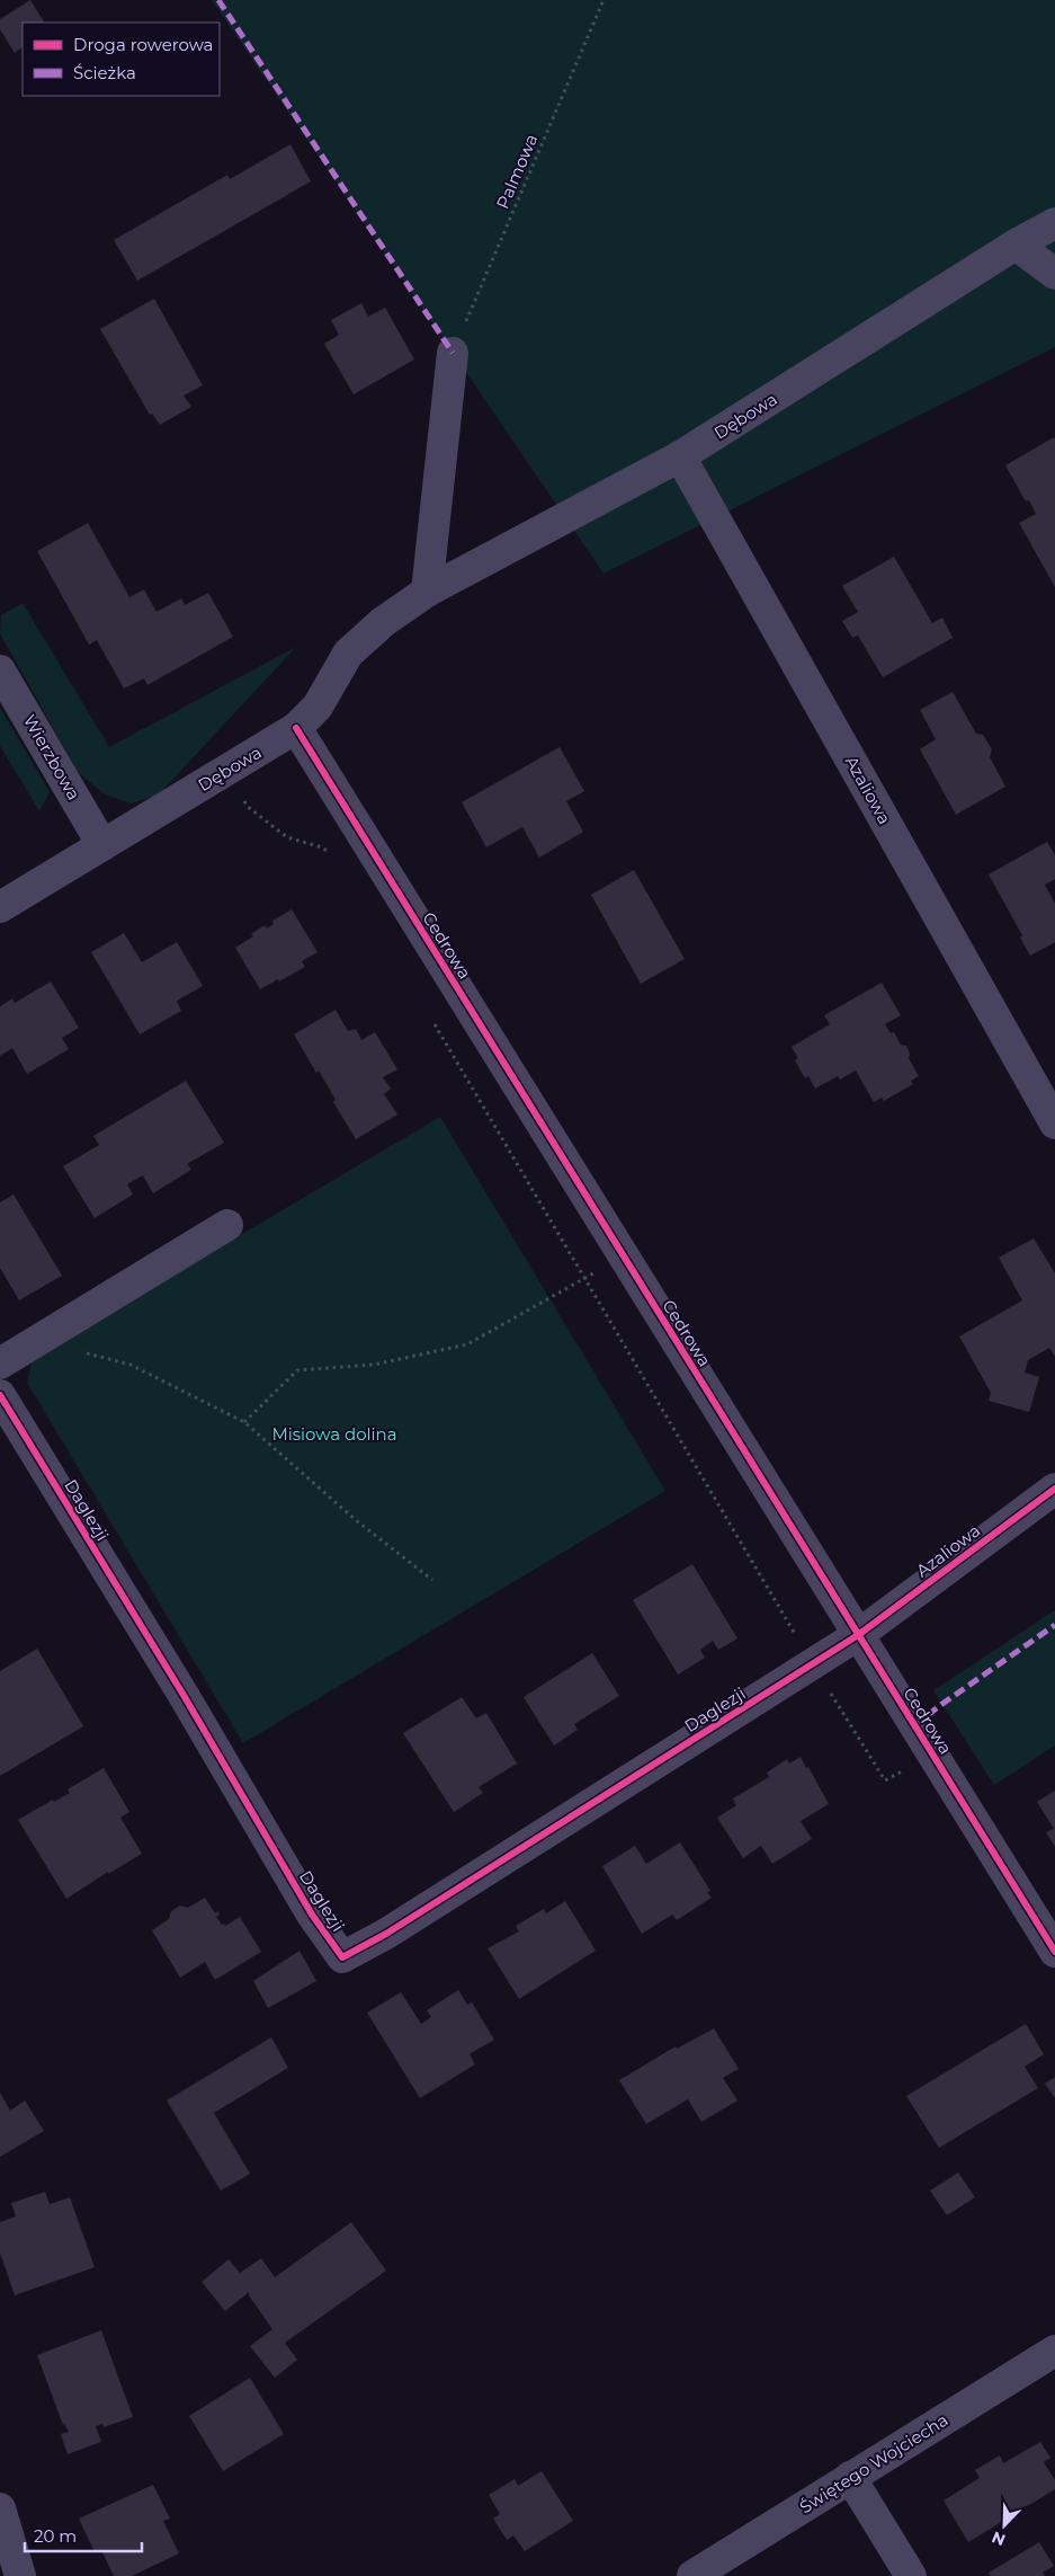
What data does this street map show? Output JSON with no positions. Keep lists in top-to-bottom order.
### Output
{
  "streets": {
    "street": [
      "Dębowa",
      "Wierzbowa",
      "Azaliowa",
      "Cedrowa",
      "Daglezji",
      "Świętego Wojciecha"
    ],
    "path": ["Palmowa"]
  },
  "crossings": [
    ["Dębowa", "Wierzbowa"],
    ["Dębowa", "Azaliowa"],
    ["Dębowa", "Cedrowa"],
    ["Azaliowa", "Cedrowa"],
    ["Azaliowa", "Daglezji"],
    ["Cedrowa", "Daglezji"]
  ],
  "parks": ["Misiowa dolina"],
  "legend": ["Droga rowerowa", "Ścieżka"],
  "scale_bar": "20 m",
  "north": "bottom left"
}
